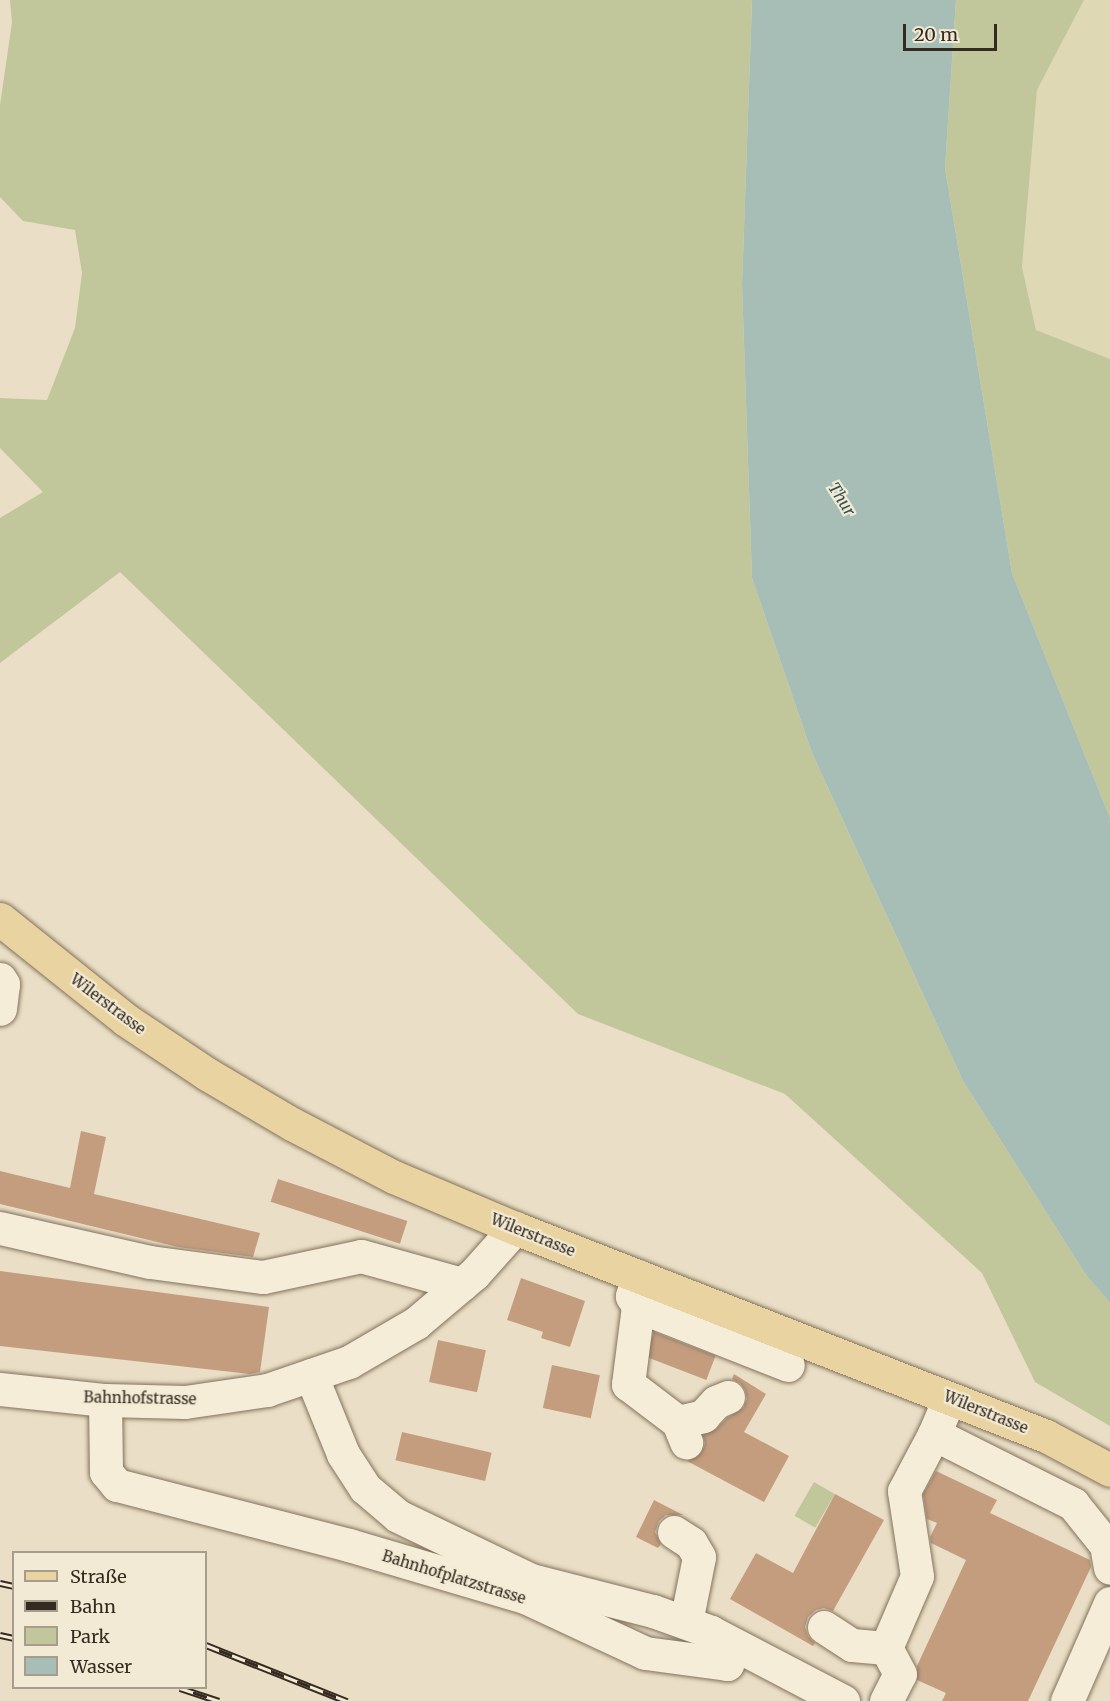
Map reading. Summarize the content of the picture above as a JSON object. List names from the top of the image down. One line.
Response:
{"streets":{"main road":["Wilerstrasse"],"street":["Bahnhofstrasse","Bahnhofplatzstrasse"]},"crossings":[["Wilerstrasse","Bahnhofstrasse"],["Bahnhofstrasse","Bahnhofplatzstrasse"]],"water":["Thur"],"legend":["Straße","Bahn","Park","Wasser"],"scale_bar":"20 m"}
